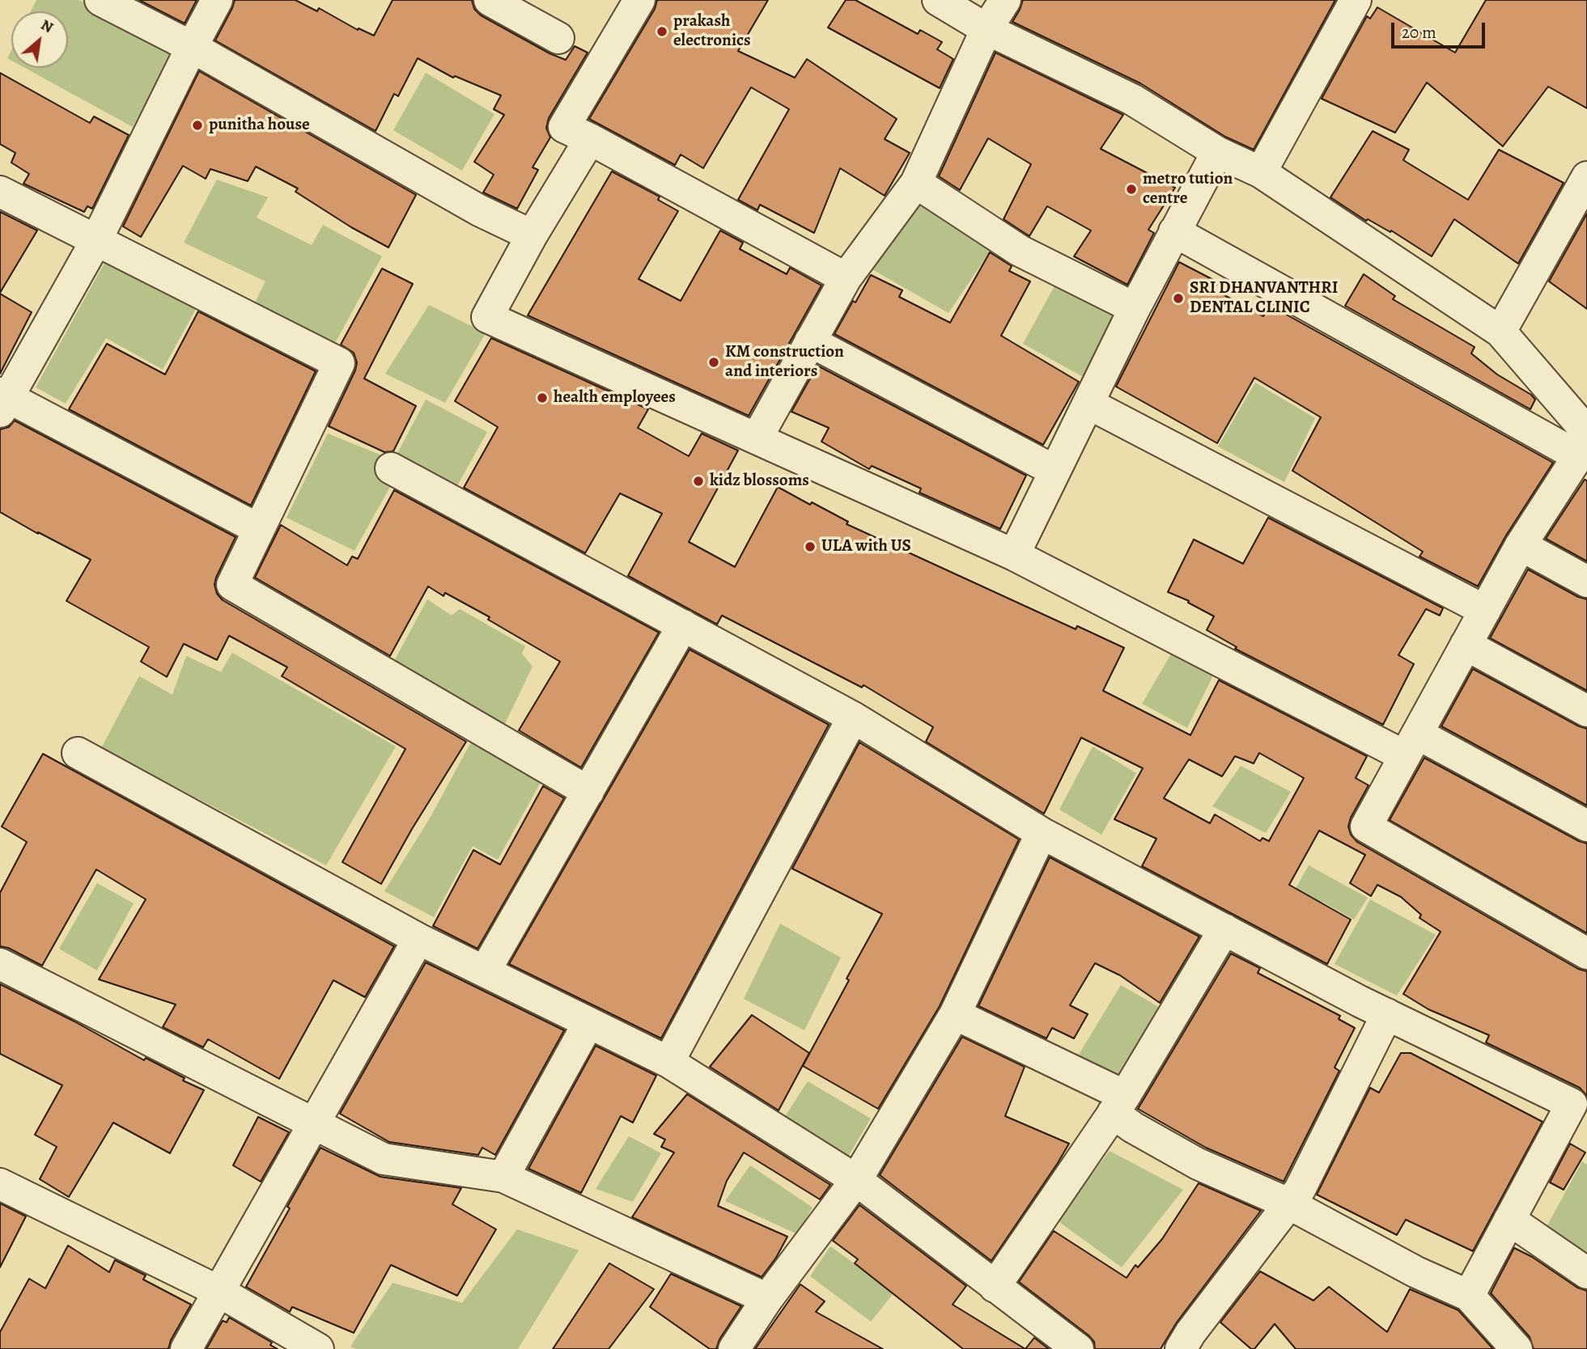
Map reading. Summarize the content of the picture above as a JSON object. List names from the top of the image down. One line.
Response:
{"places":["prakash electronics","punitha house","metro tution centre","SRI DHANVANTHRI DENTAL CLINIC","KM construction and interiors","health employees","kidz blossoms","ULA with US"],"scale_bar":"20 m","north":"top right"}
